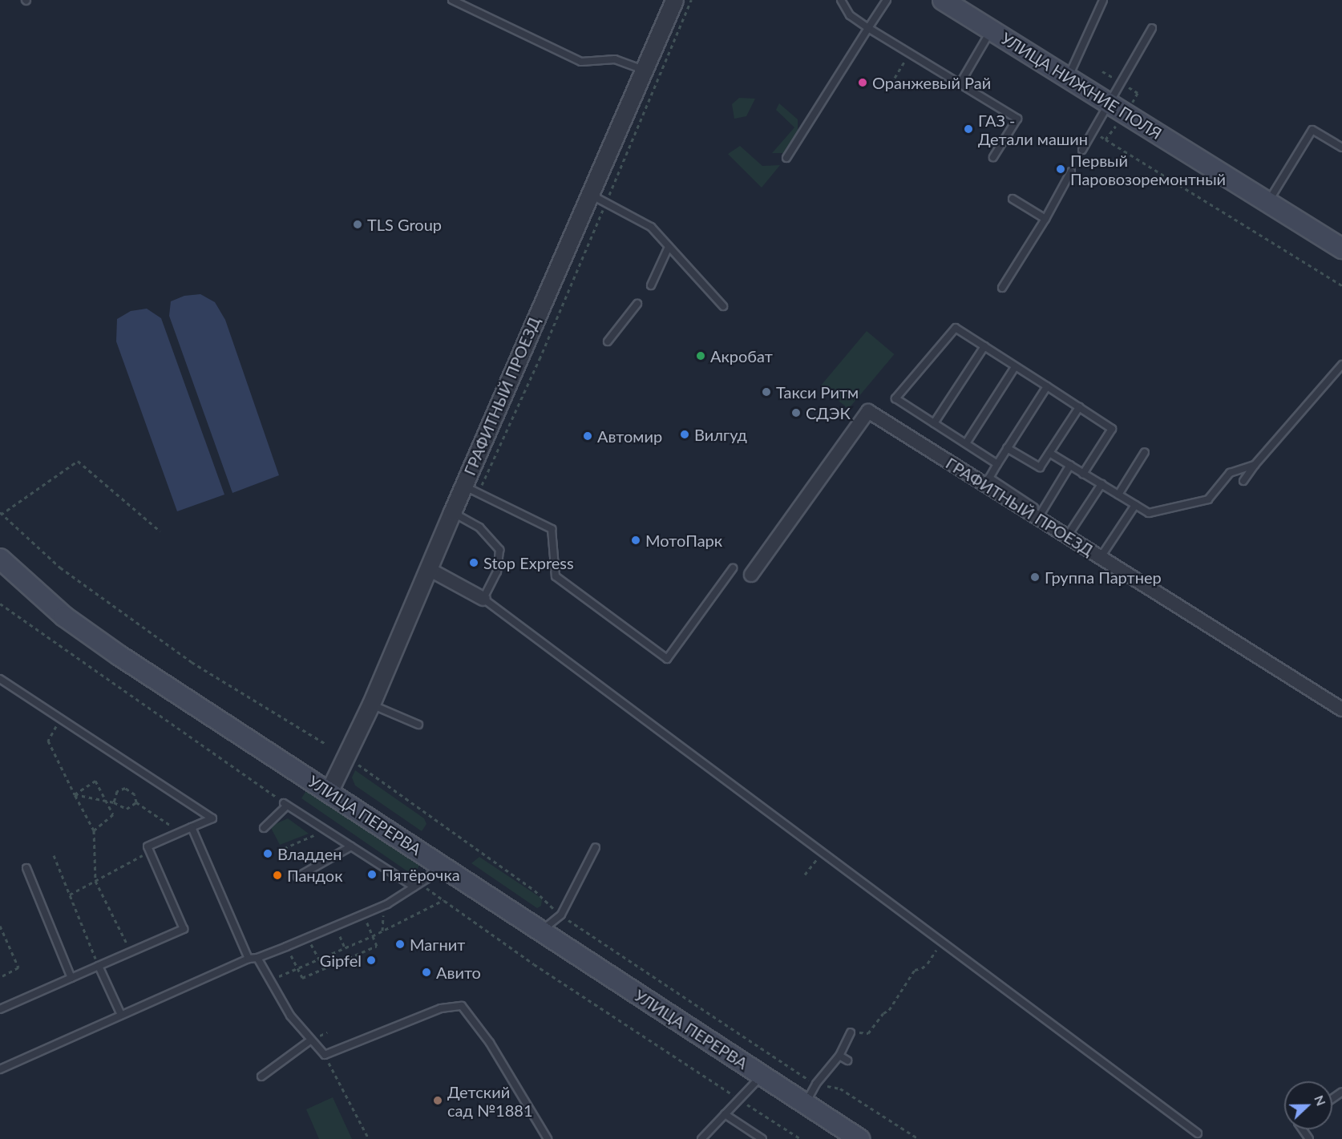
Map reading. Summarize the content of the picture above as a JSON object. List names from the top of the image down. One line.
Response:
{"streets":{"main road":["УЛИЦА НИЖНИЕ ПОЛЯ","УЛИЦА ПЕРЕРВА"],"street":["ГРАФИТНЫЙ ПРОЕЗД"]},"crossings":[["ГРАФИТНЫЙ ПРОЕЗД","УЛИЦА ПЕРЕРВА"]],"places":["Оранжевый Рай","ГАЗ - Детали машин","Первый Паровозоремонтный","TLS Group","Акробат","Такси Ритм","СДЭК","Вилгуд","Автомир","МотоПарк","Stop Express","Группа Партнер","Владден","Пятёрочка","Пандок","Магнит","Gipfel","Авито","Детский сад №1881"],"north":"right"}
